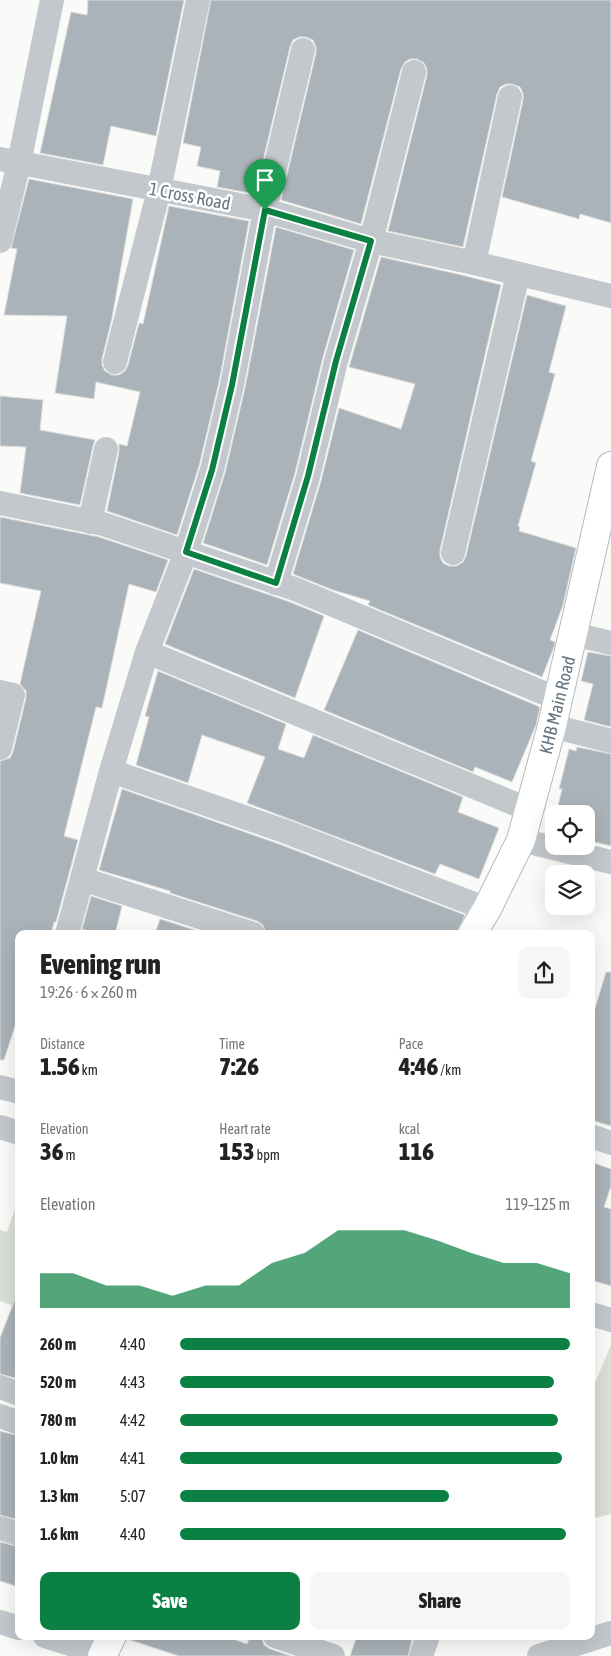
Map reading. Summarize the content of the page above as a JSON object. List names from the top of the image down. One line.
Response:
{"streets":{"main road":["KHB Main Road"],"street":["1 Cross Road"]},"page":{"heading":["Evening run","19:26 · 6 × 260 m"],"stats":[["Distance","1.56 km"],["Time","7:26"],["Pace","4:46 /km"],["Elevation","36 m"],["Heart rate","153 bpm"],["kcal","116"]],"chart":["Elevation","119–125 m"],"list":[{"name":"260 m","note":"4:40"},{"name":"520 m","note":"4:43"},{"name":"780 m","note":"4:42"},{"name":"1.0 km","note":"4:41"},{"name":"1.3 km","note":"5:07"},{"name":"1.6 km","note":"4:40"}],"buttons":["Save","Share"]}}
